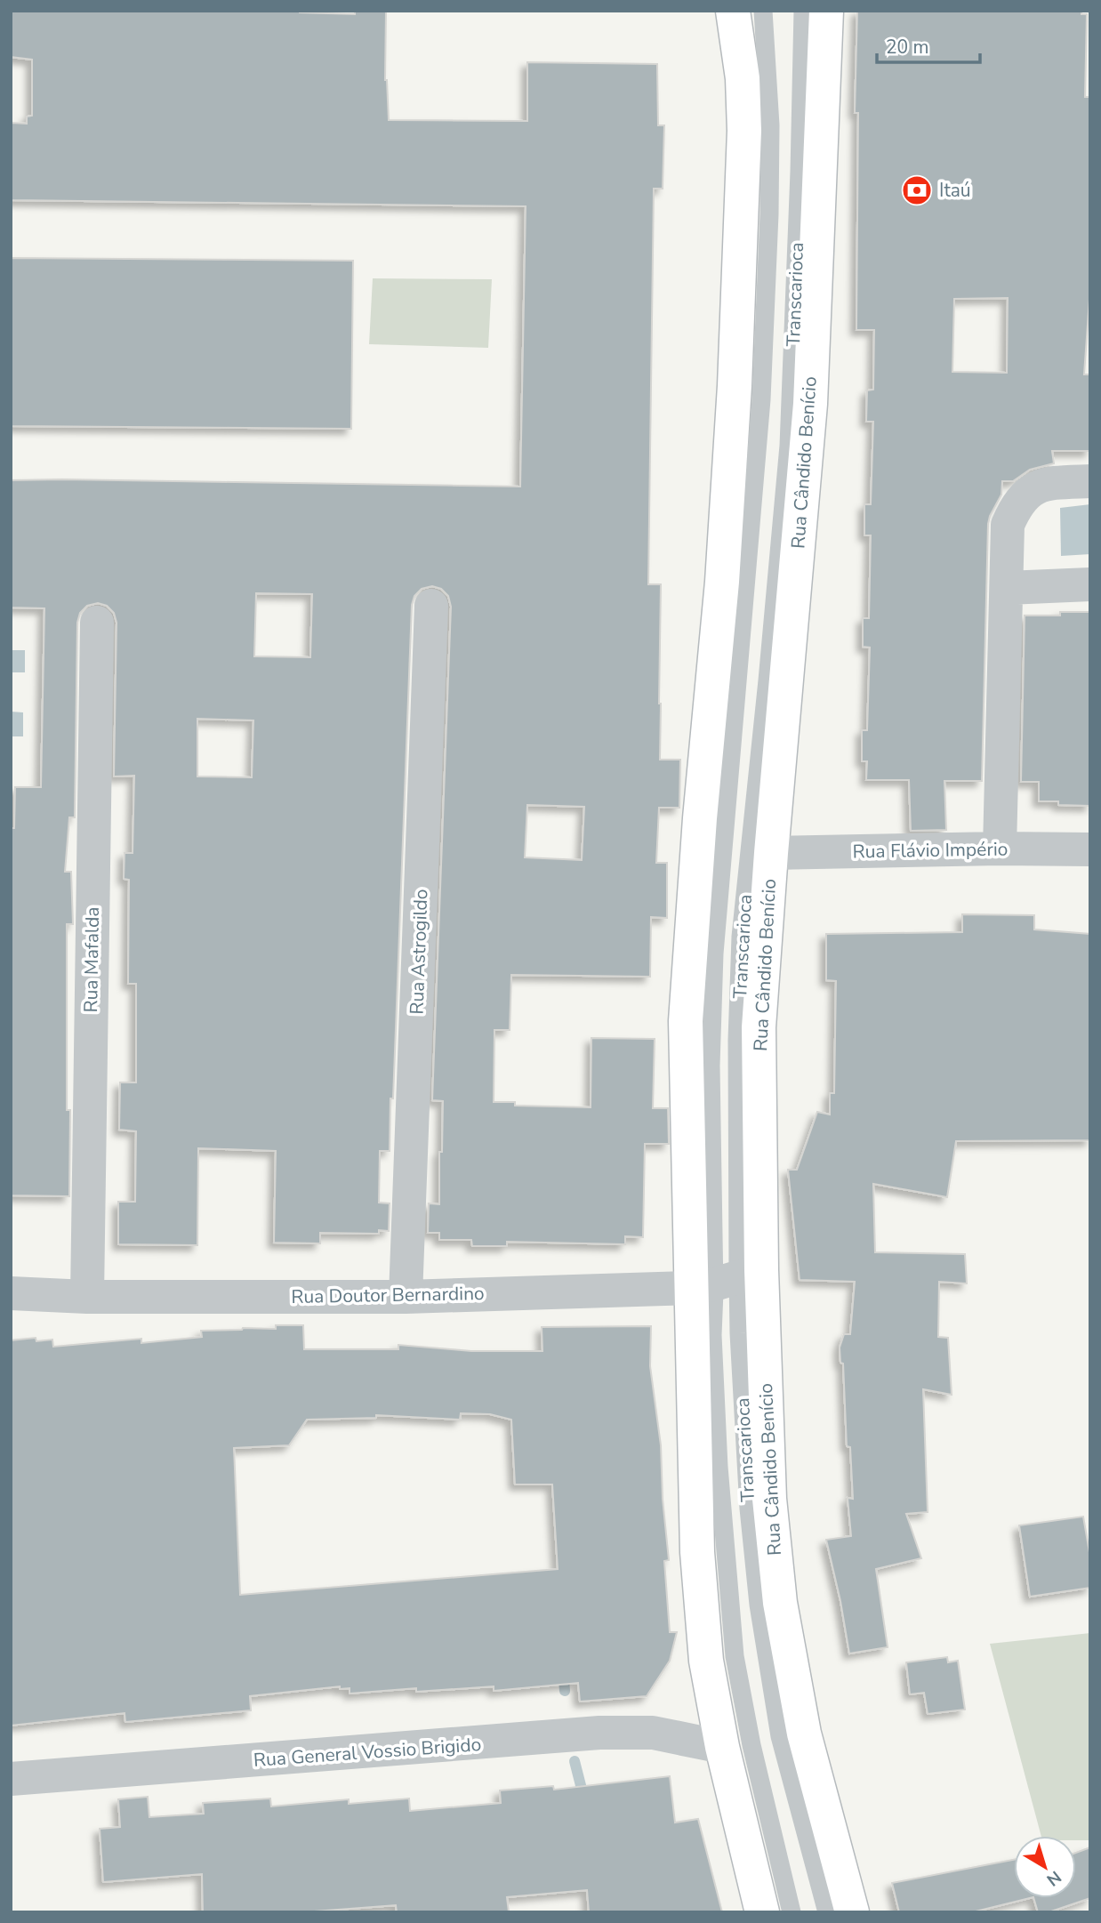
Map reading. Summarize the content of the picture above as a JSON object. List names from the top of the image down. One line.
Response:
{"streets":{"main road":["Rua Cândido Benício"],"street":["Rua Flávio Império","Rua Astrogildo","Rua Mafalda","Rua Doutor Bernardino","Rua General Vossio Brigido"],"lane":["Transcarioca"]},"crossings":[["Transcarioca","Rua Cândido Benício"],["Transcarioca","Rua Doutor Bernardino"],["Rua Cândido Benício","Rua Flávio Império"],["Rua Cândido Benício","Rua Doutor Bernardino"],["Rua Cândido Benício","Rua General Vossio Brigido"],["Rua Astrogildo","Rua Doutor Bernardino"],["Rua Mafalda","Rua Doutor Bernardino"]],"places":{"bank":["Itaú"]},"scale_bar":"20 m","north":"bottom right"}
